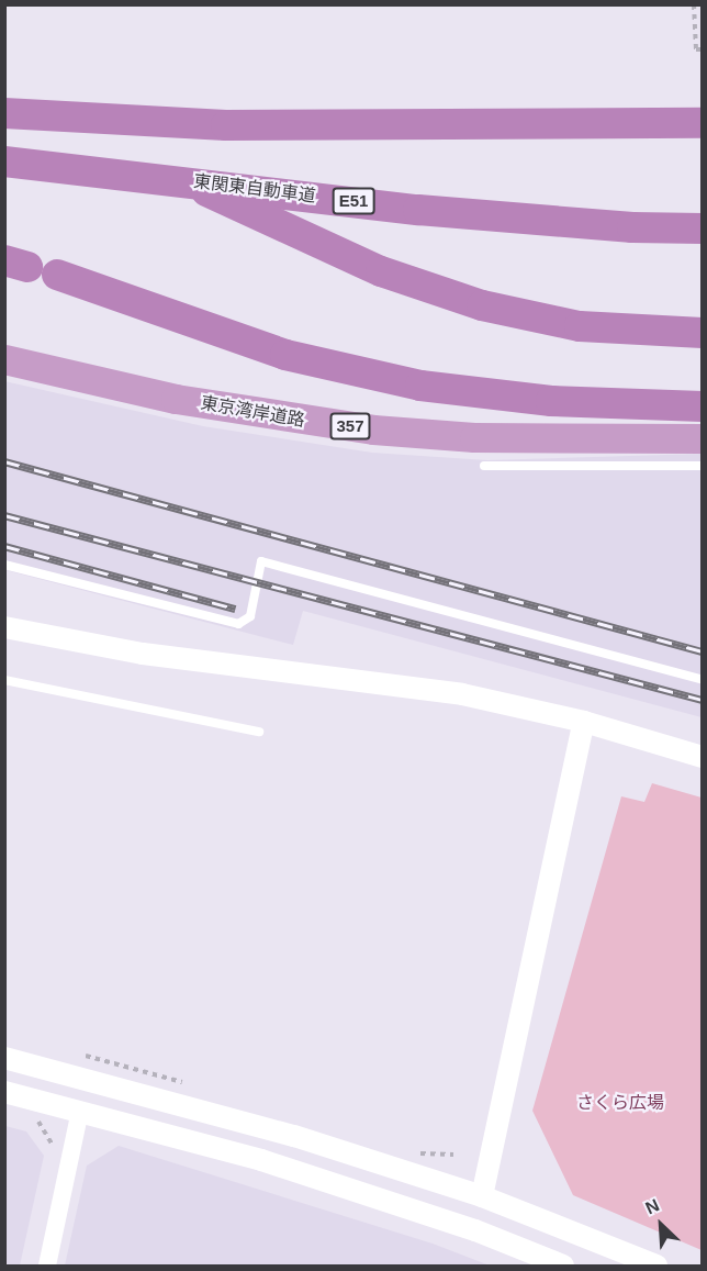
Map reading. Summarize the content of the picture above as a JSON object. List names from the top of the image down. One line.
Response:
{"streets":{"highway":["東関東自動車道","E51","東京湾岸道路","357"]},"parks":["さくら広場"],"north":"top left"}
